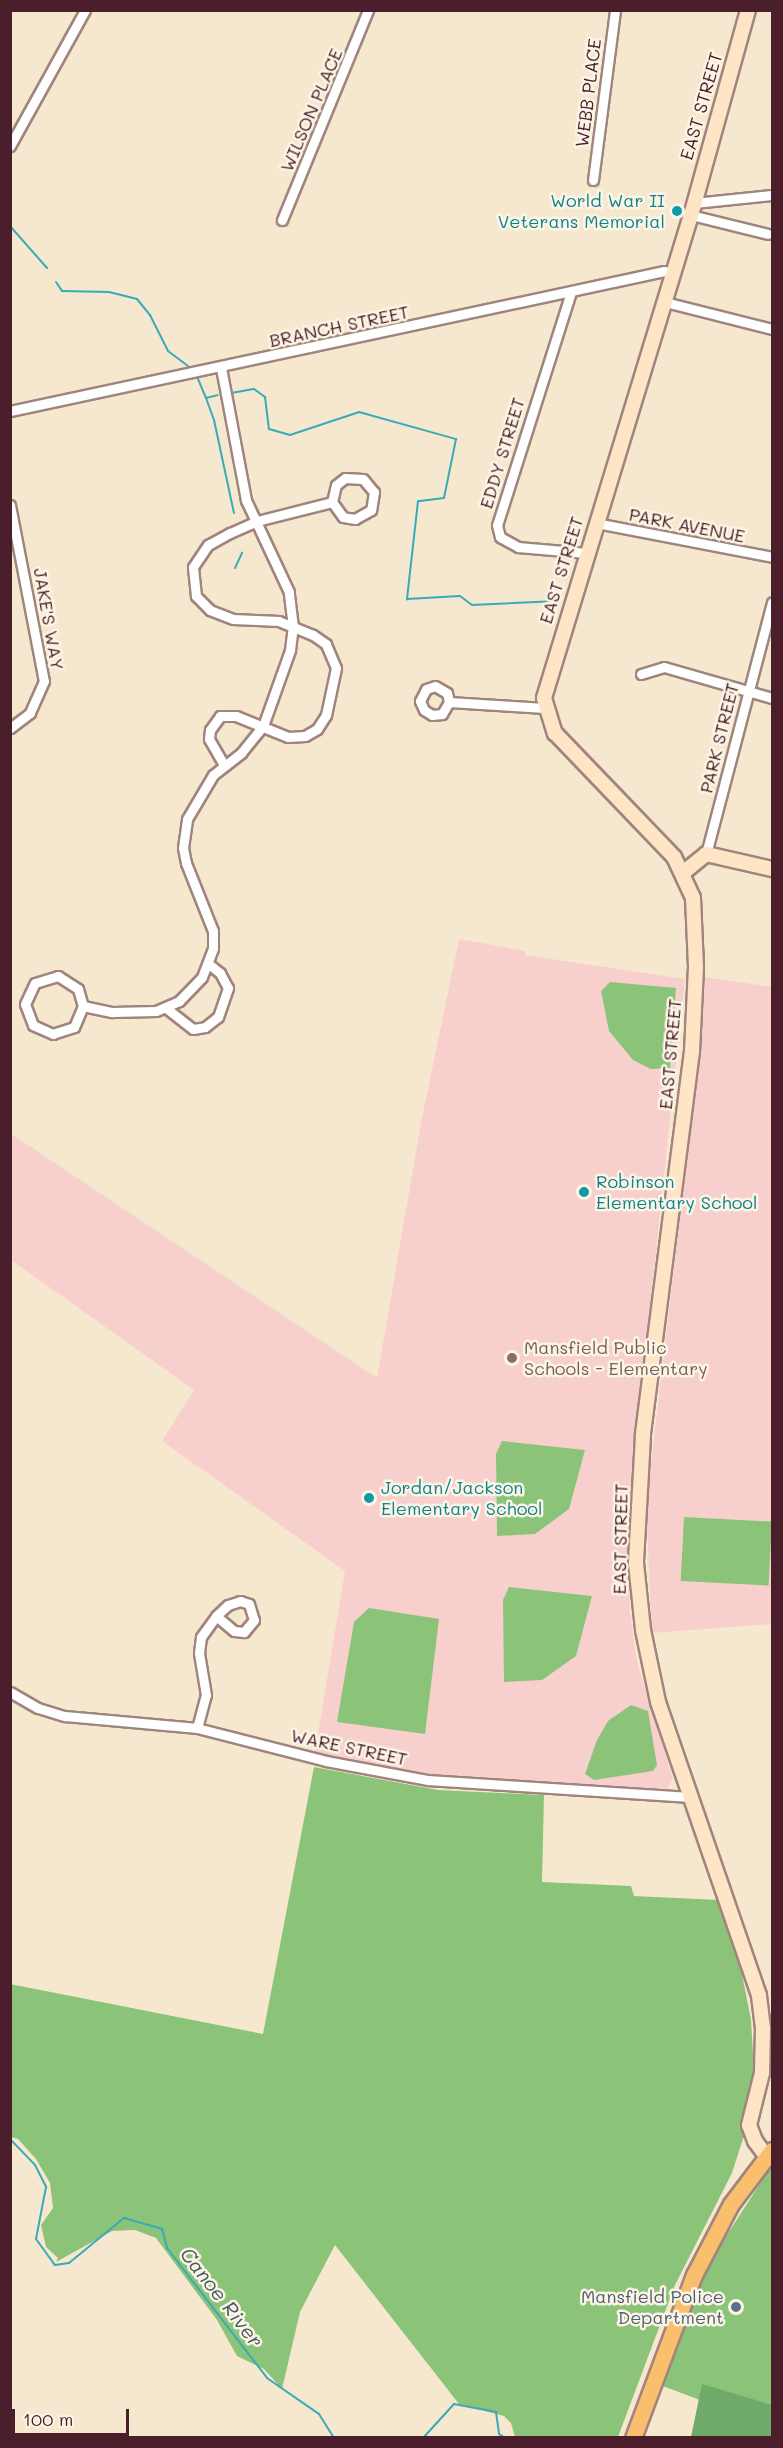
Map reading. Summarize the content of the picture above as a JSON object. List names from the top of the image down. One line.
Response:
{"streets":{"main road":["EAST STREET"],"street":["WEBB PLACE","WILSON PLACE","BRANCH STREET","EDDY STREET","PARK AVENUE","JAKE'S WAY","PARK STREET","WARE STREET"]},"crossings":[["EAST STREET","BRANCH STREET"],["EAST STREET","EDDY STREET"],["EAST STREET","PARK AVENUE"],["EAST STREET","WARE STREET"],["BRANCH STREET","EDDY STREET"]],"water":["Canoe River"],"places":["World War II Veterans Memorial","Robinson Elementary School","Mansfield Public Schools - Elementary","Jordan/Jackson Elementary School","Mansfield Police Department"],"scale_bar":"100 m"}
